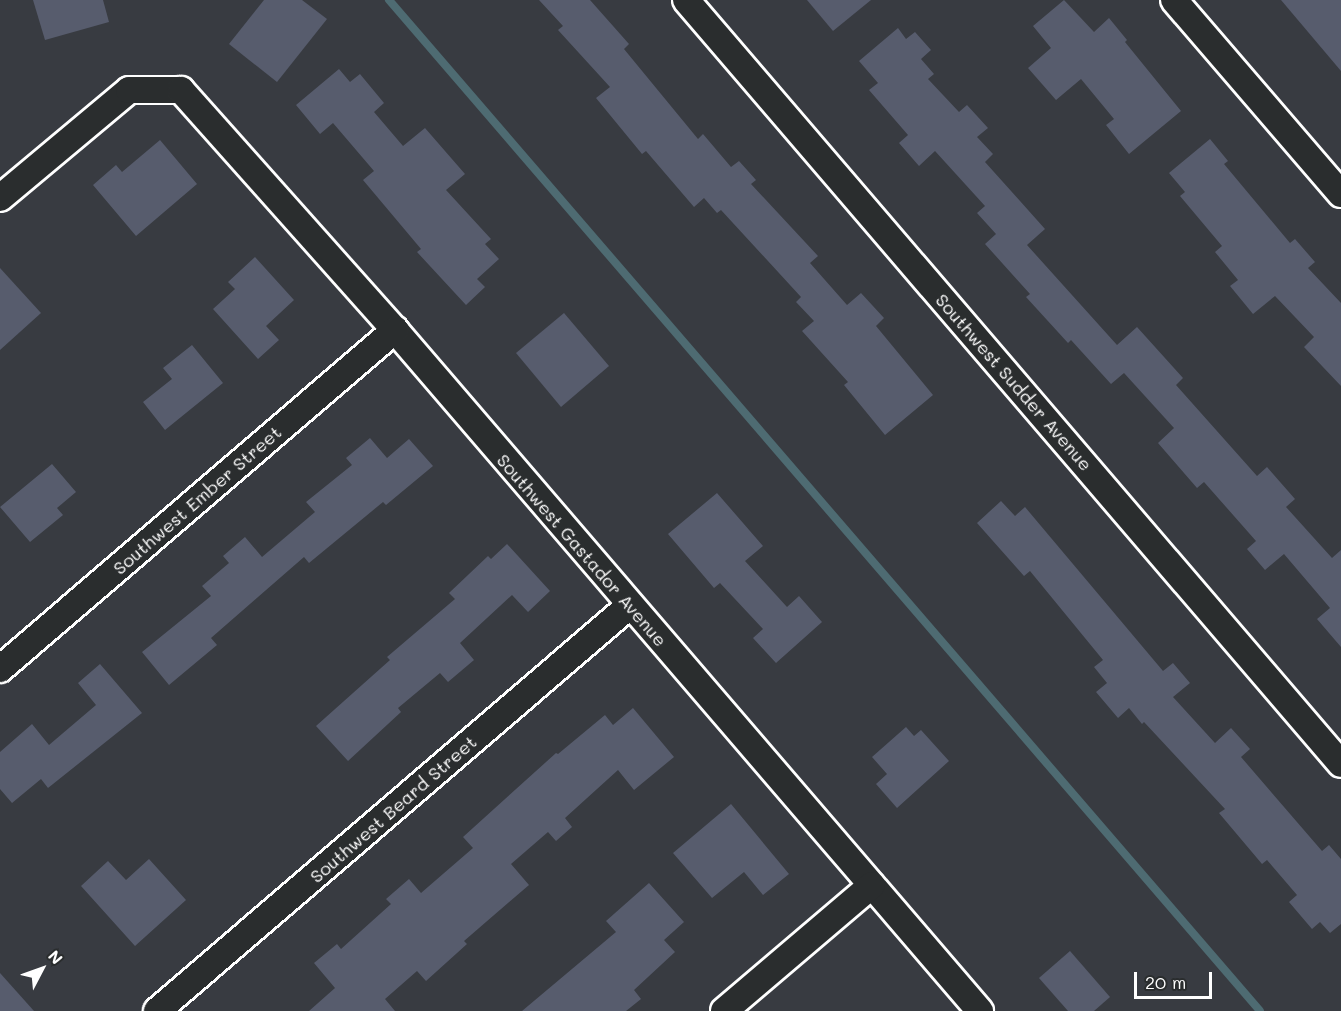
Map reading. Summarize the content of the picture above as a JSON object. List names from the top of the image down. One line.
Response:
{"streets":{"street":["Southwest Sudder Avenue","Southwest Ember Street","Southwest Gastador Avenue","Southwest Beard Street"]},"crossings":[["Southwest Ember Street","Southwest Gastador Avenue"],["Southwest Gastador Avenue","Southwest Beard Street"]],"scale_bar":"20 m","north":"top right"}
